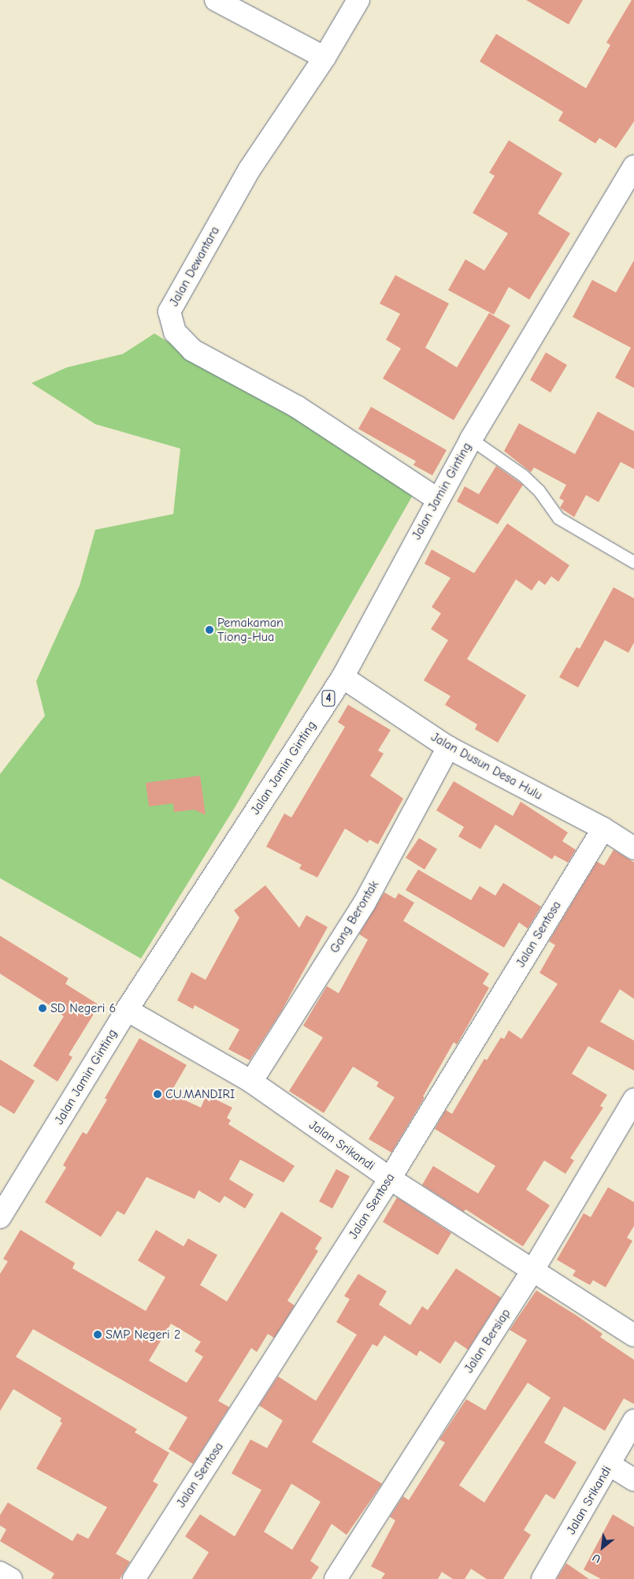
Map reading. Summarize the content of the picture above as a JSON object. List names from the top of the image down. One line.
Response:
{"streets":{"main road":["Jalan Dewantara","Jalan Jamin Ginting","4","Jalan Dusun Desa Hulu","Gang Berontak","Jalan Sentosa","Jalan Srikandi","Jalan Bersiap"]},"crossings":[["Jalan Dewantara","Jalan Jamin Ginting"],["Jalan Jamin Ginting","Jalan Dusun Desa Hulu"],["Jalan Jamin Ginting","Jalan Srikandi"],["Jalan Dusun Desa Hulu","Gang Berontak"],["Jalan Dusun Desa Hulu","Jalan Sentosa"],["Gang Berontak","Jalan Srikandi"],["Jalan Sentosa","Jalan Srikandi"],["Jalan Srikandi","Jalan Bersiap"]],"places":["Pemakaman Tiong-Hua","SD Negeri 6","CU.MANDIRI","SMP Negeri 2"],"north":"bottom left"}
